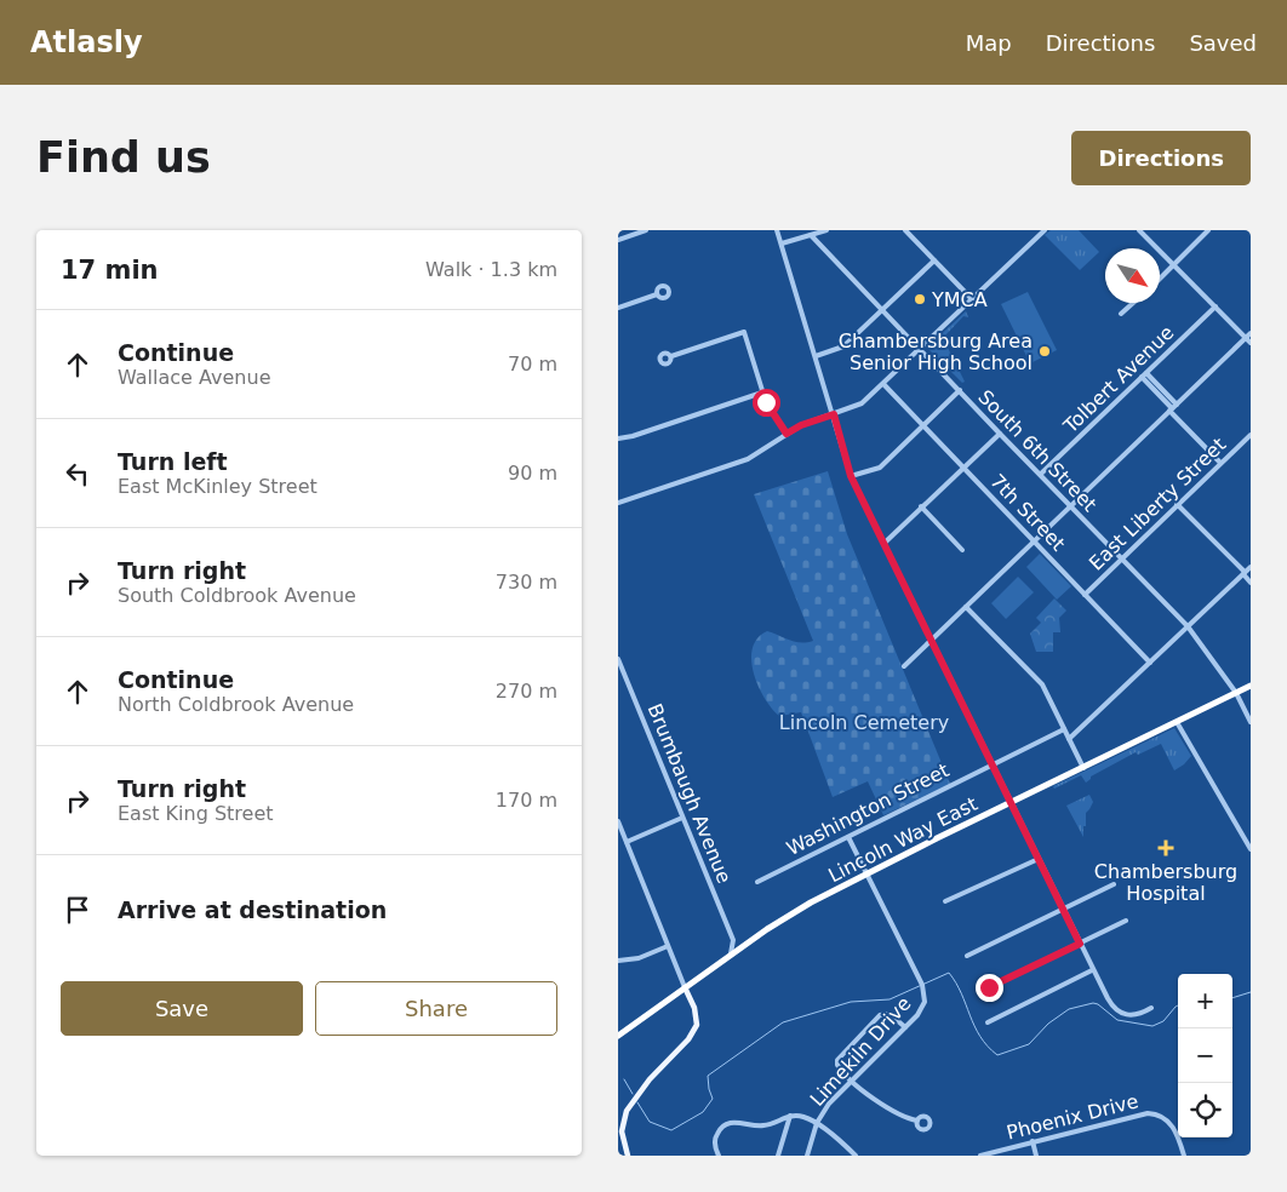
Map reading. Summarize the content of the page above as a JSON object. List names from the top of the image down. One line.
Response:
{"streets":{"highway":["Lincoln Way East"],"street":["Tolbert Avenue","South 6th Street","East Liberty Street","7th Street","Brumbaugh Avenue","Washington Street","Limekiln Drive","Phoenix Drive"]},"crossings":[["Tolbert Avenue","South 6th Street"],["South 6th Street","East Liberty Street"],["South 6th Street","Lincoln Way East"],["East Liberty Street","7th Street"],["Brumbaugh Avenue","Lincoln Way East"],["Lincoln Way East","Limekiln Drive"]],"parks":["Lincoln Cemetery"],"places":{"other":["YMCA","Chambersburg Area Senior High School"],"health":["Chambersburg Hospital"]},"north":"bottom right","page":{"header":"Atlasly","nav":["Map","Directions","Saved"],"buttons":["Directions",["Save","Share"]],"title":"Find us","heading":["17 min","Walk · 1.3 km"],"list":[["Continue","Wallace Avenue","70 m"],["Turn left","East McKinley Street","90 m"],["Turn right","South Coldbrook Avenue","730 m"],["Continue","North Coldbrook Avenue","270 m"],["Turn right","East King Street","170 m"],"Arrive at destination"],"map_buttons":["+","−"]}}
